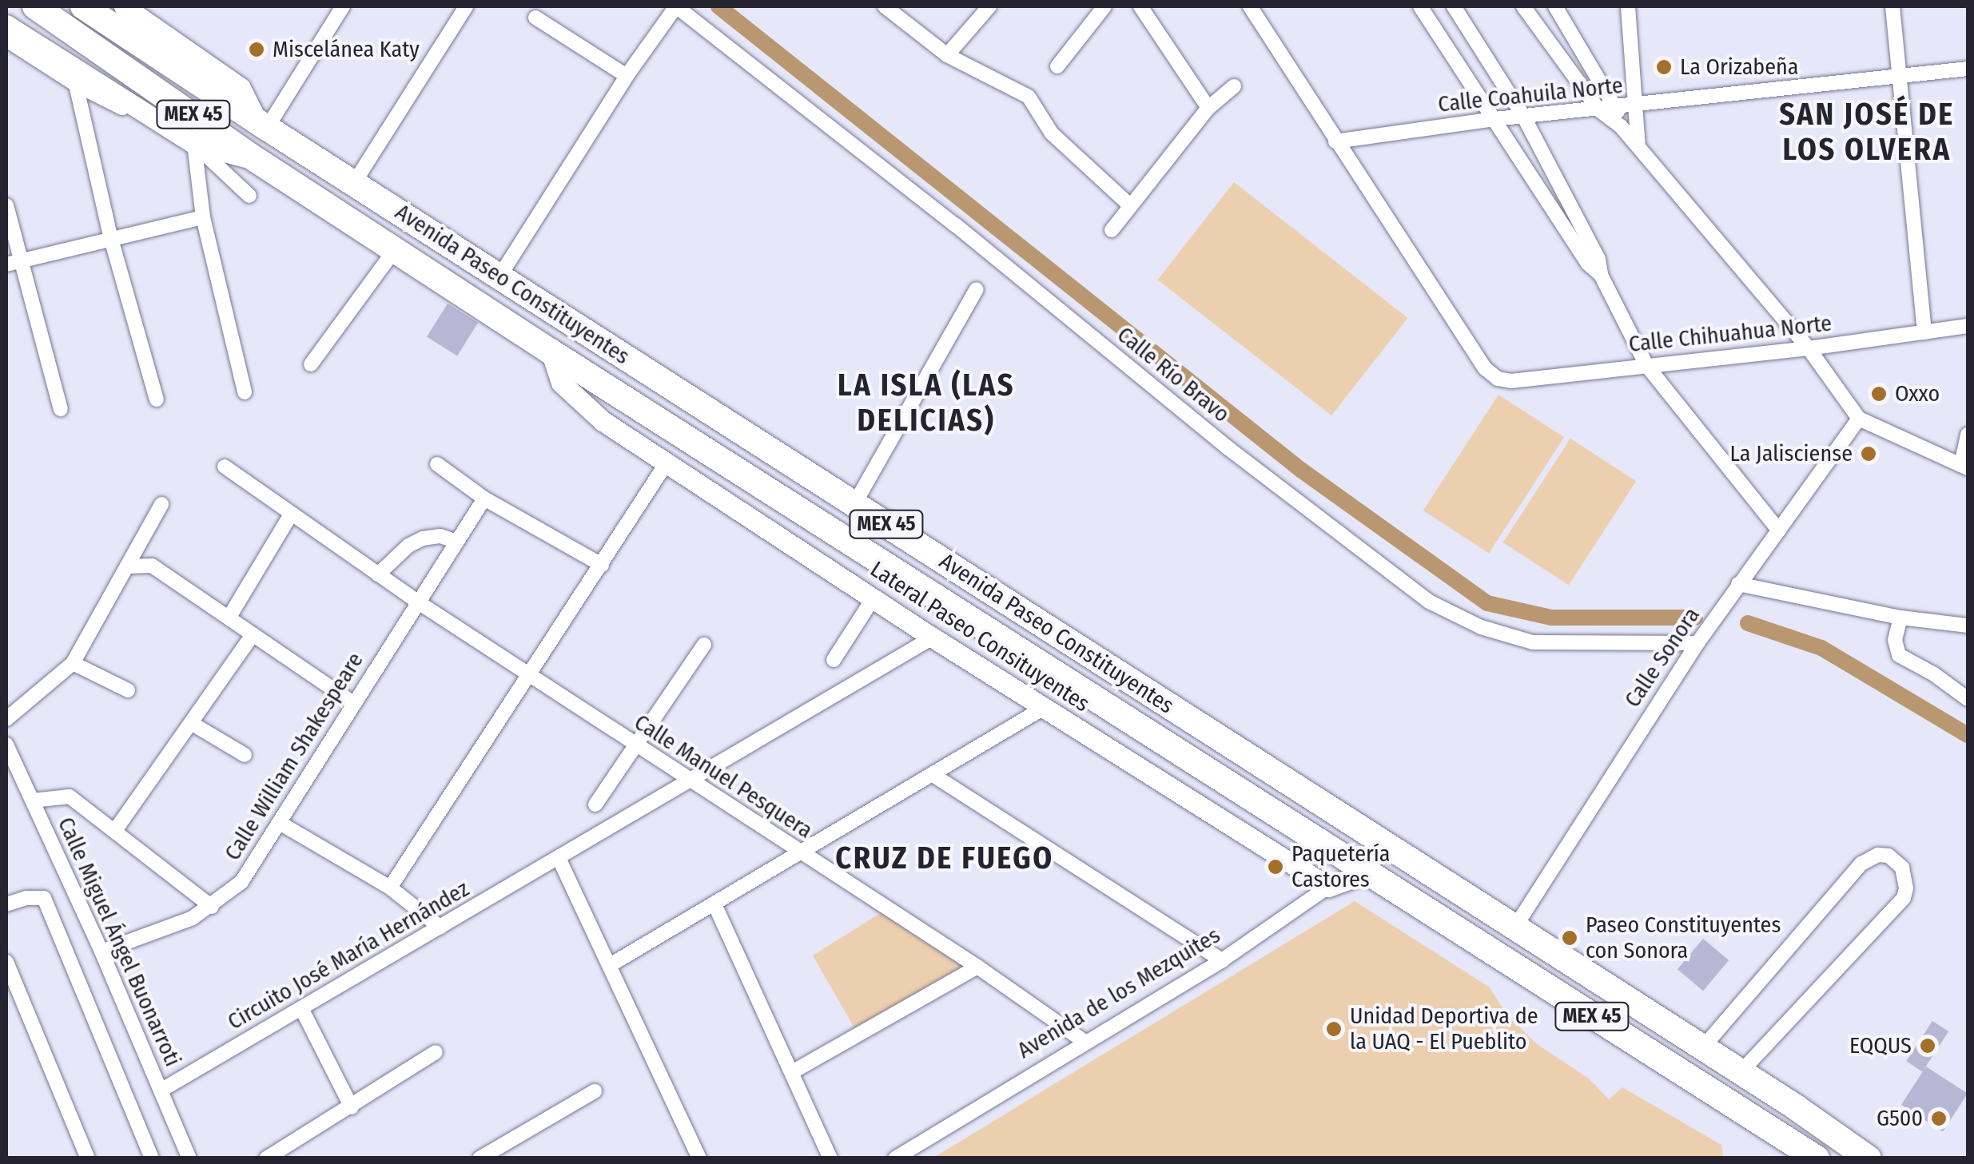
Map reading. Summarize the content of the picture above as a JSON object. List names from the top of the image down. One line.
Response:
{"streets":{"highway":["MEX 45","Avenida Paseo Constituyentes"],"street":["Calle Coahuila Norte","Calle Chihuahua Norte","Calle Río Bravo","Lateral Paseo Consituyentes","Calle Sonora","Calle William Shakespeare","Calle Manuel Pesquera","Calle Miguel Ángel Buonarroti","Circuito José María Hernández","Avenida de los Mezquites"]},"crossings":[["Calle Coahuila Norte","Calle Chihuahua Norte"],["Avenida Paseo Constituyentes","Lateral Paseo Consituyentes"],["Avenida Paseo Constituyentes","Calle Sonora"],["Avenida Paseo Constituyentes","Avenida de los Mezquites"],["Calle Río Bravo","Calle Sonora"],["Lateral Paseo Consituyentes","Circuito José María Hernández"],["Lateral Paseo Consituyentes","Avenida de los Mezquites"],["Calle William Shakespeare","Calle Manuel Pesquera"],["Calle William Shakespeare","Calle Miguel Ángel Buonarroti"],["Calle Manuel Pesquera","Circuito José María Hernández"],["Calle Manuel Pesquera","Avenida de los Mezquites"],["Calle Miguel Ángel Buonarroti","Circuito José María Hernández"]],"districts":["SAN JOSÉ DE LOS OLVERA","LA ISLA (LAS DELICIAS)","CRUZ DE FUEGO"],"places":["Miscelánea Katy","La Orizabeña","Oxxo","La Jalisciense","Paquetería Castores","Paseo Constituyentes con Sonora","Unidad Deportiva de la UAQ - El Pueblito","EQQUS","G500"]}
